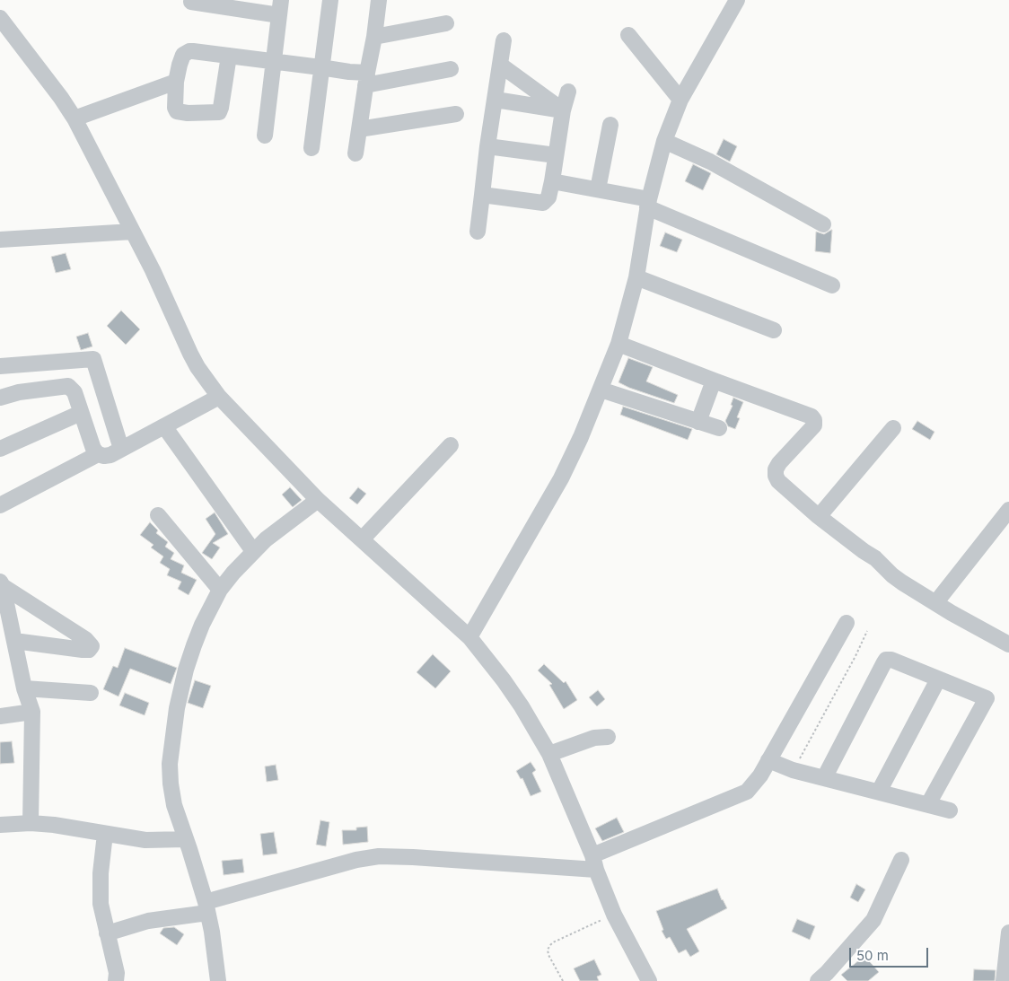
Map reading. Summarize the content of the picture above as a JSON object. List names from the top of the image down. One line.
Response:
{"scale_bar":"50 m"}
